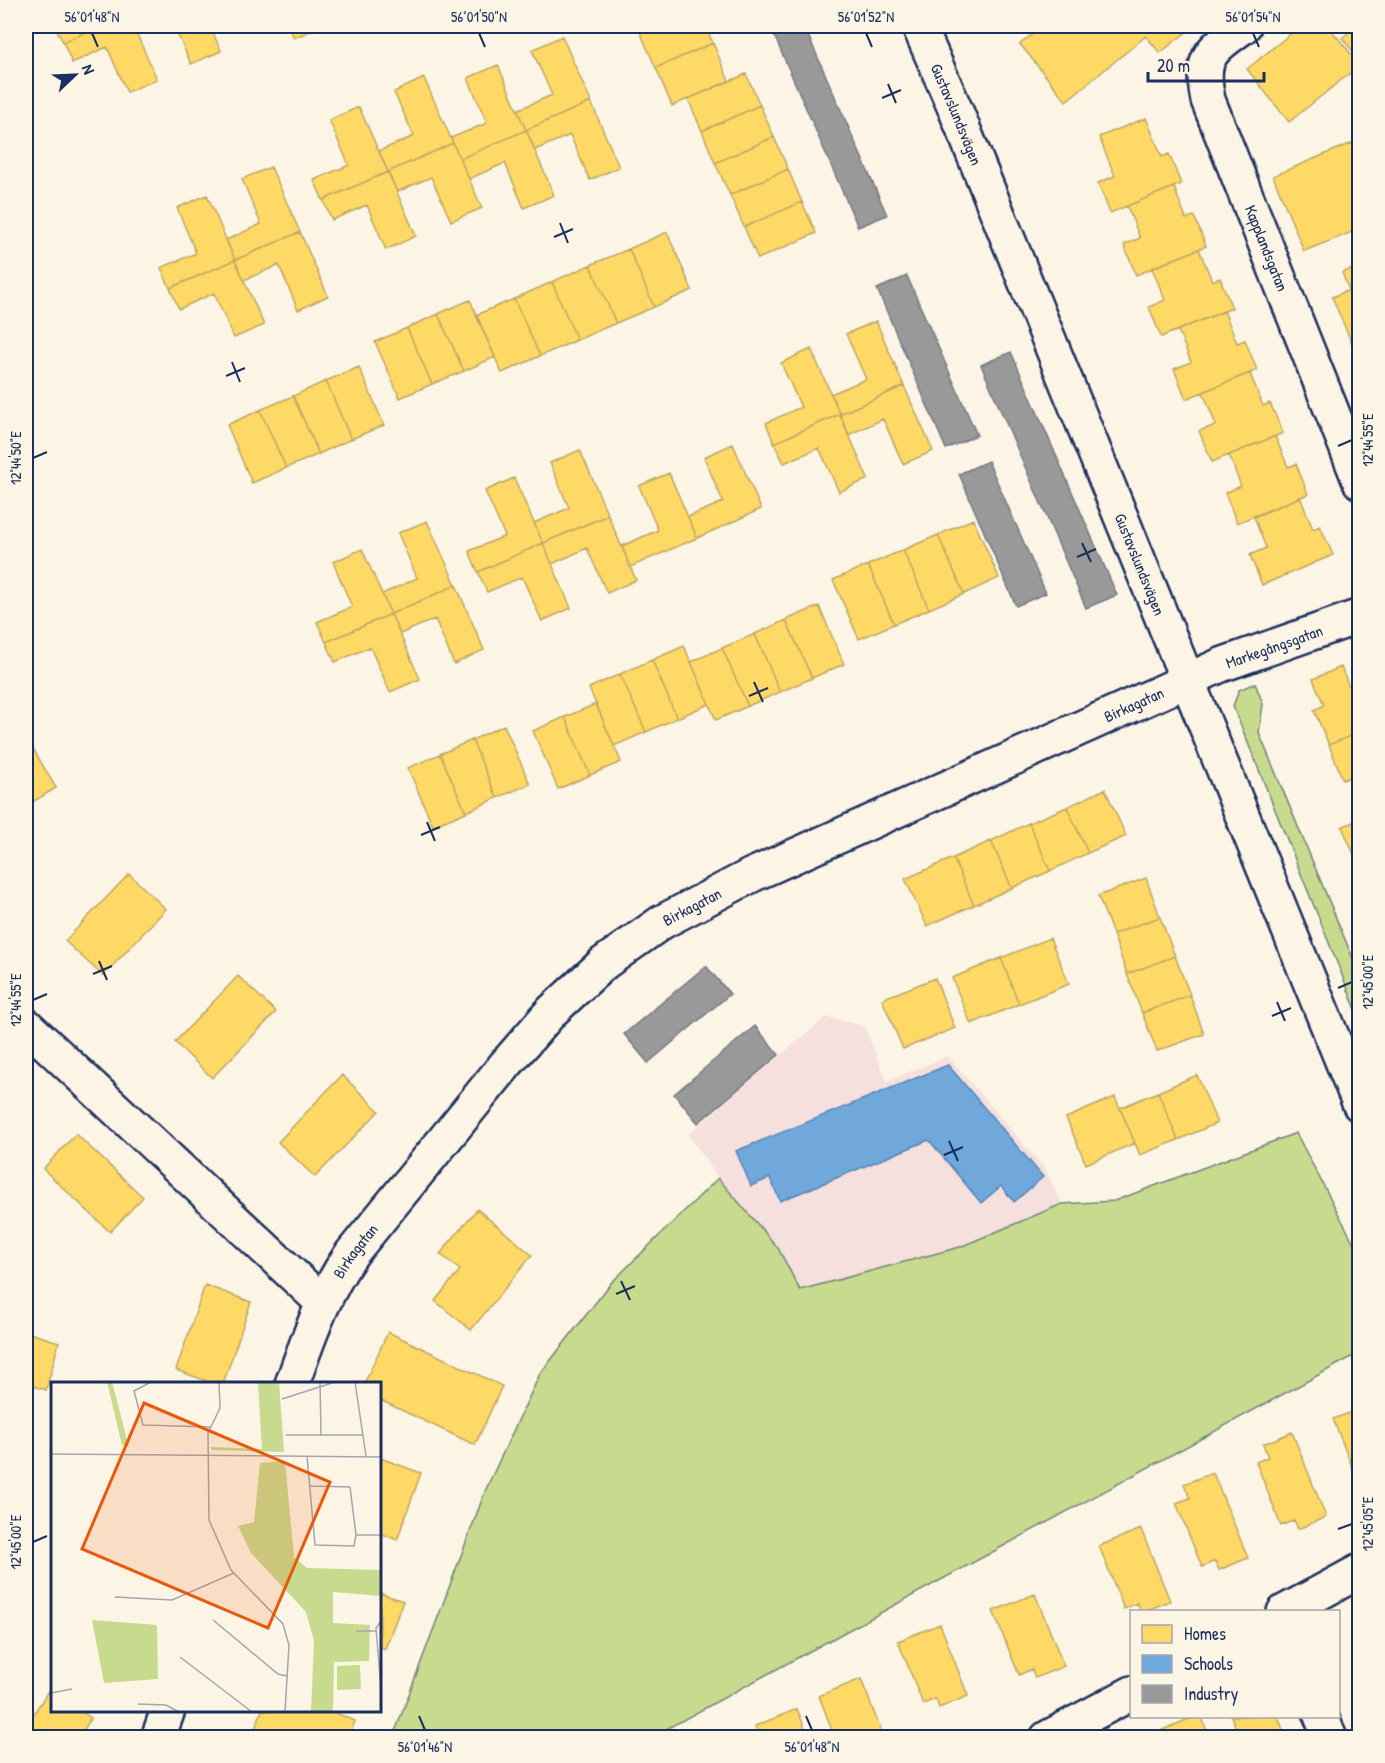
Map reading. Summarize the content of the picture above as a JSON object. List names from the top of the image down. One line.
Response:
{"streets":{"street":["Gustavslundsvägen","Kapplandsgatan","Markegångsgatan","Birkagatan"]},"crossings":[["Gustavslundsvägen","Markegångsgatan"],["Gustavslundsvägen","Birkagatan"],["Markegångsgatan","Birkagatan"]],"legend":["Homes","Schools","Industry"],"scale_bar":"20 m","north":"top right","coordinates":["56°01'48\"N","56°01'50\"N","56°01'52\"N","56°01'54\"N","12°44'55\"E","12°44'50\"E","12°45'00\"E","12°45'05\"E","56°01'46\"N"]}
